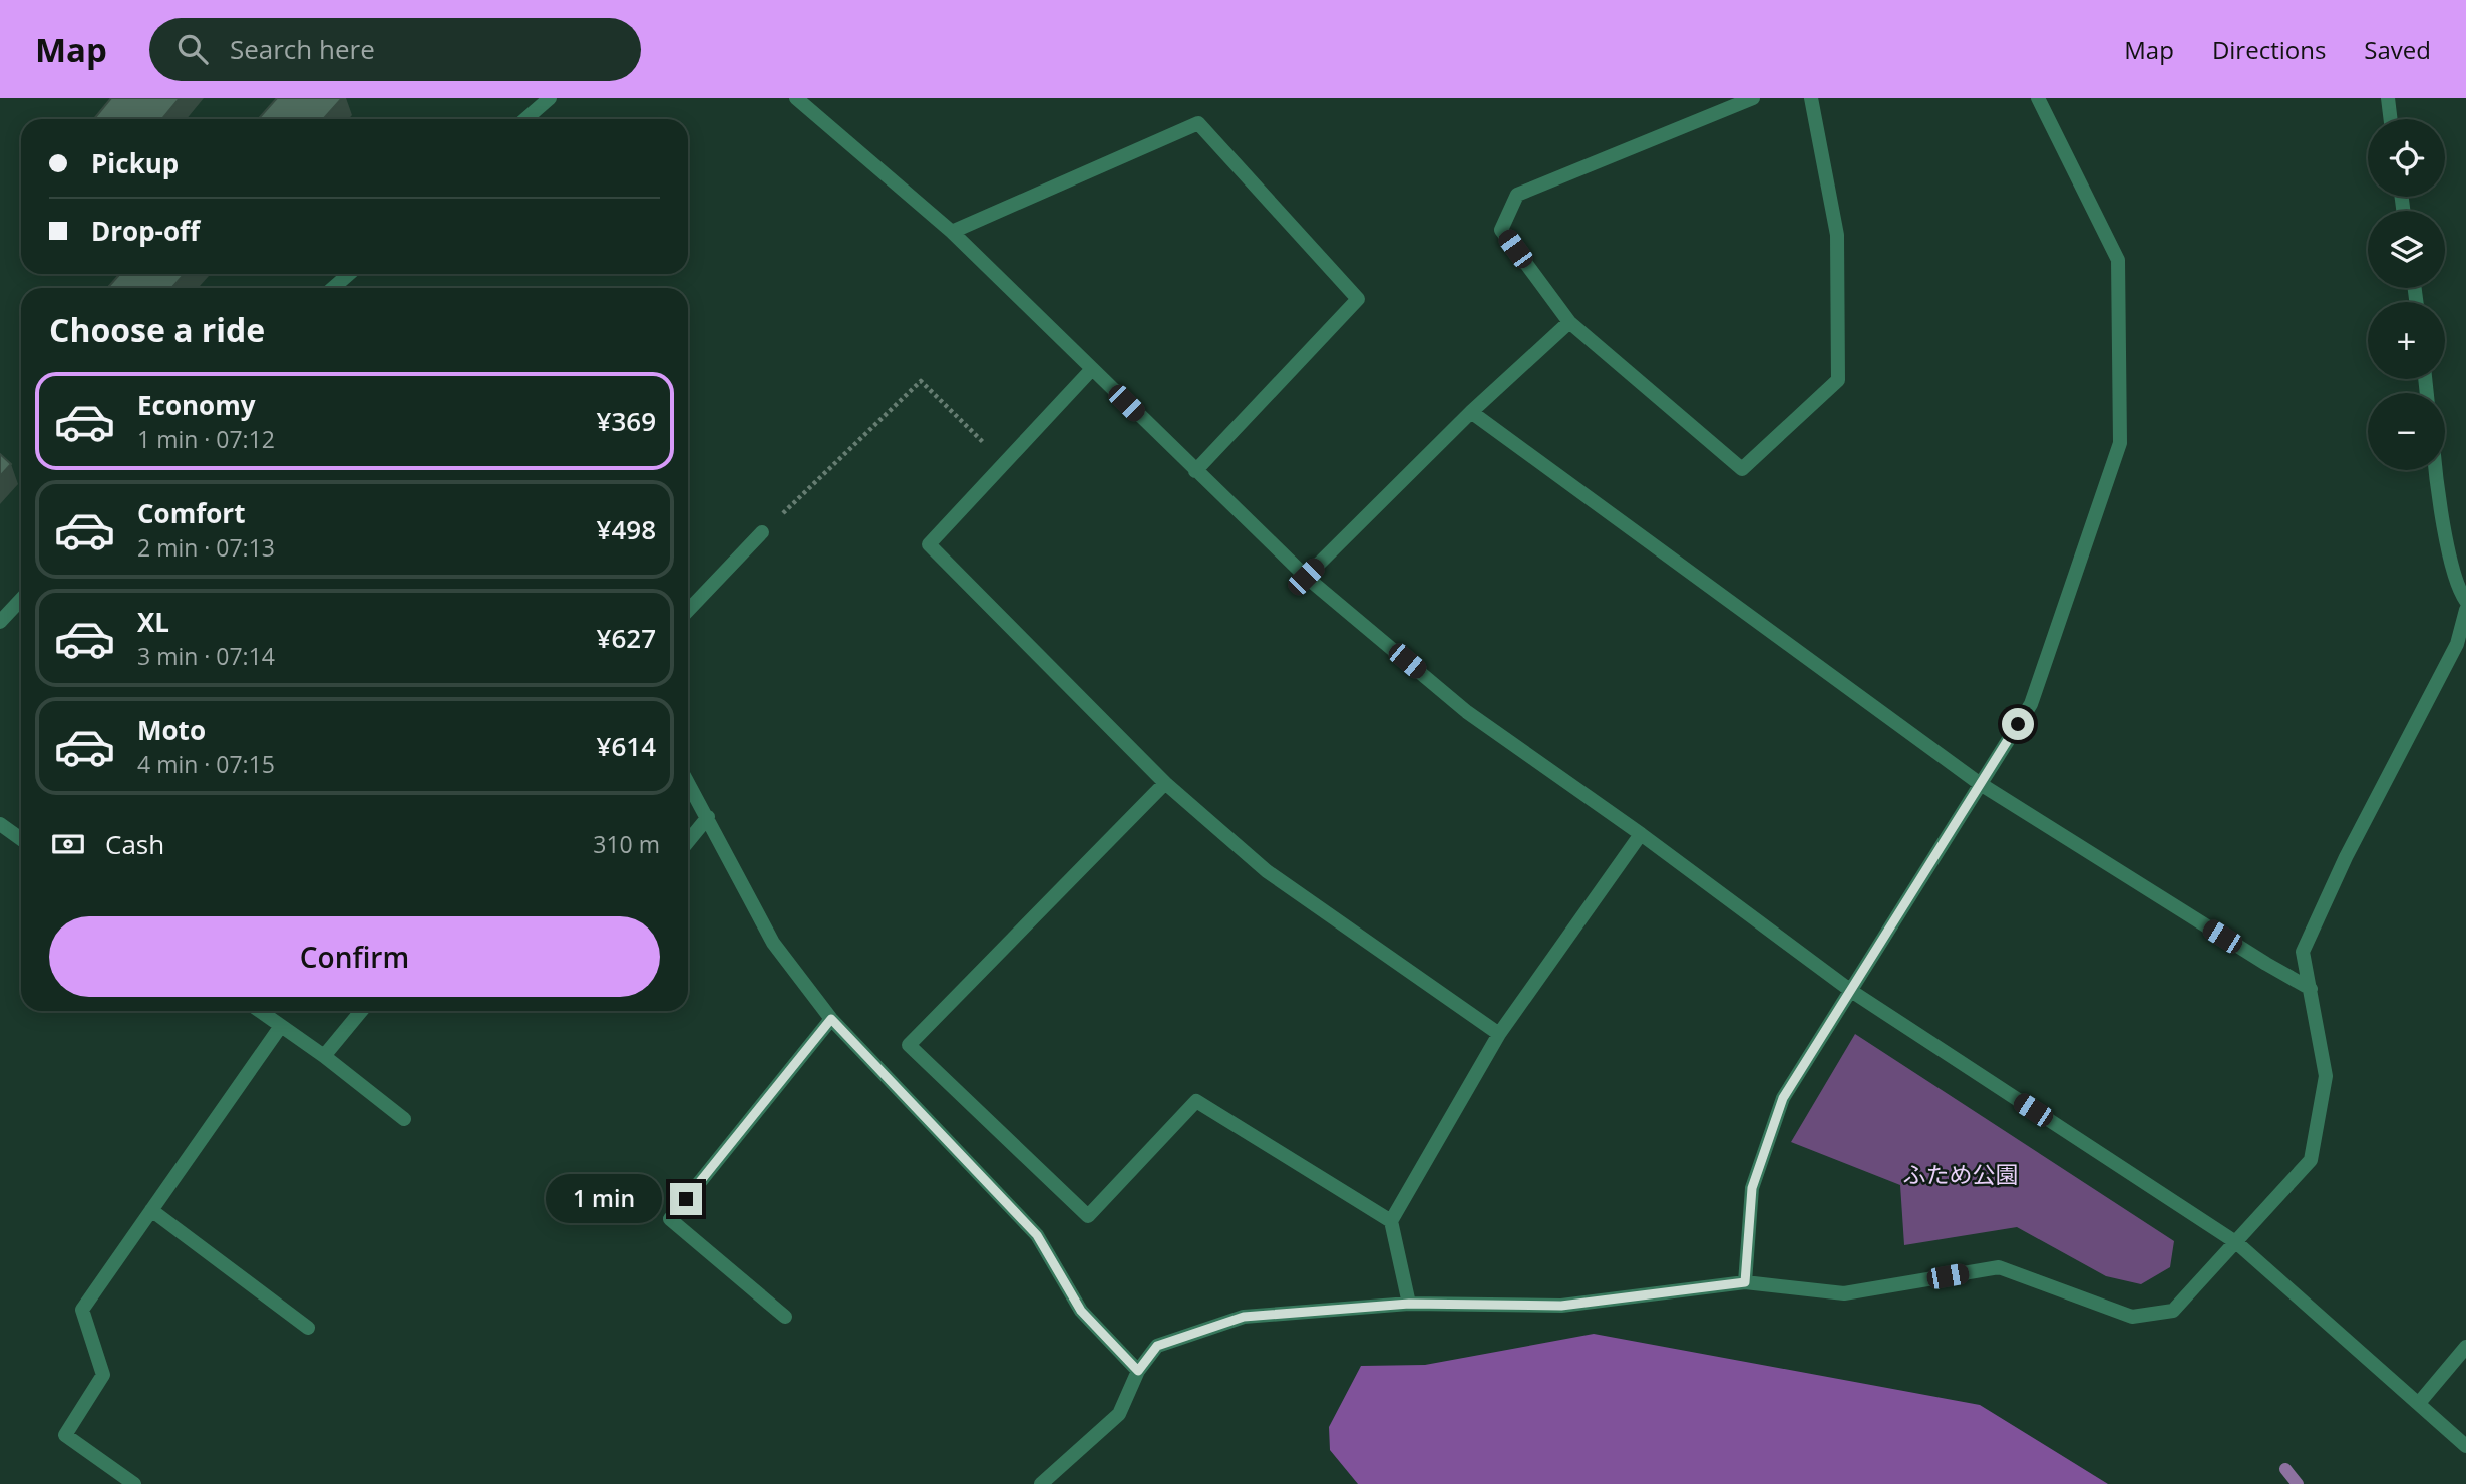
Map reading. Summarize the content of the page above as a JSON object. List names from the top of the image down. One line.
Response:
{"parks":["ふため公園"],"page":{"header":"Map","search":"Search here","nav":["Map","Directions","Saved"],"map_buttons":["+","−"],"banner":["Pickup","Drop-off"],"heading":"Choose a ride","list":[{"name":"Economy","note":"1 min · 07:12","value":"¥369"},{"name":"Comfort","note":"2 min · 07:13","value":"¥498"},{"name":"XL","note":"3 min · 07:14","value":"¥627"},{"name":"Moto","note":"4 min · 07:15","value":"¥614"}],"pay":["Cash","310 m"],"buttons":"Confirm","bubble":"1 min"}}
